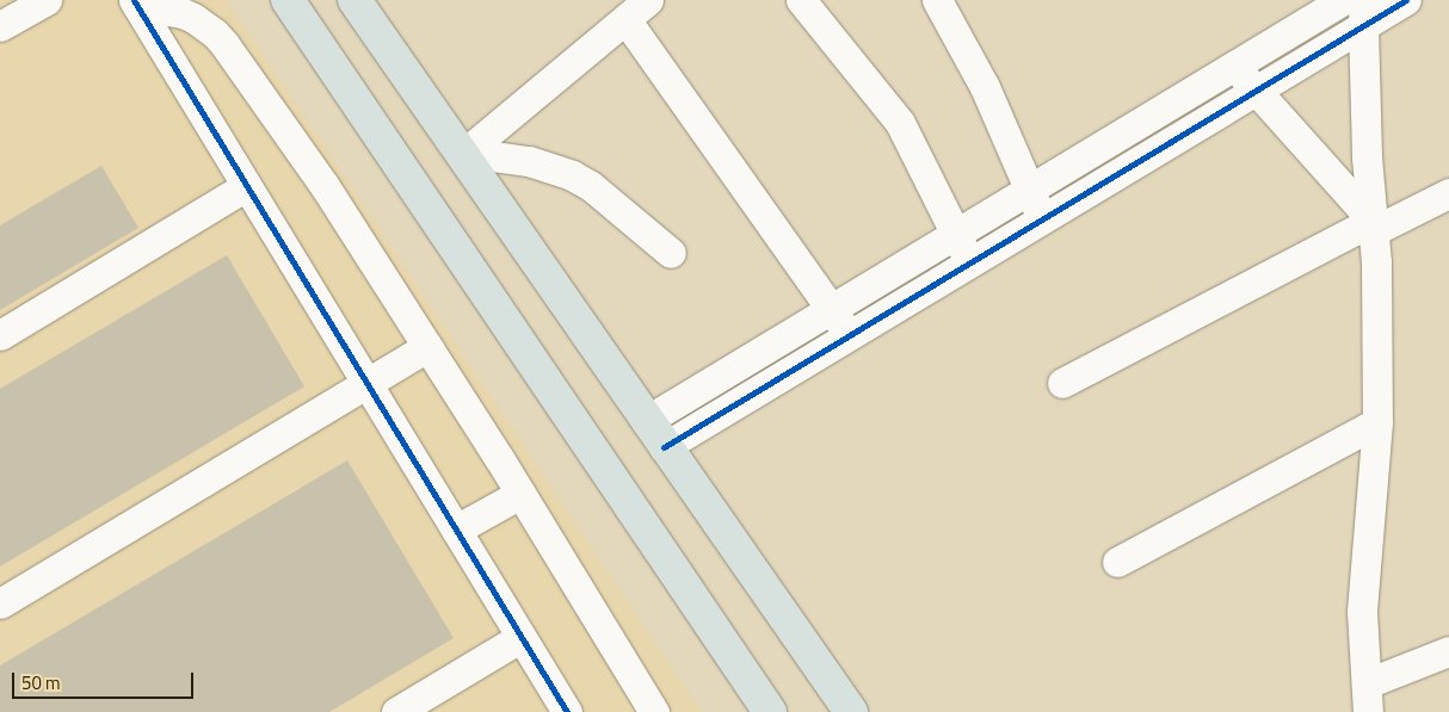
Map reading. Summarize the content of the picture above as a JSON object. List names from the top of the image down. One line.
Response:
{"scale_bar":"50 m"}
